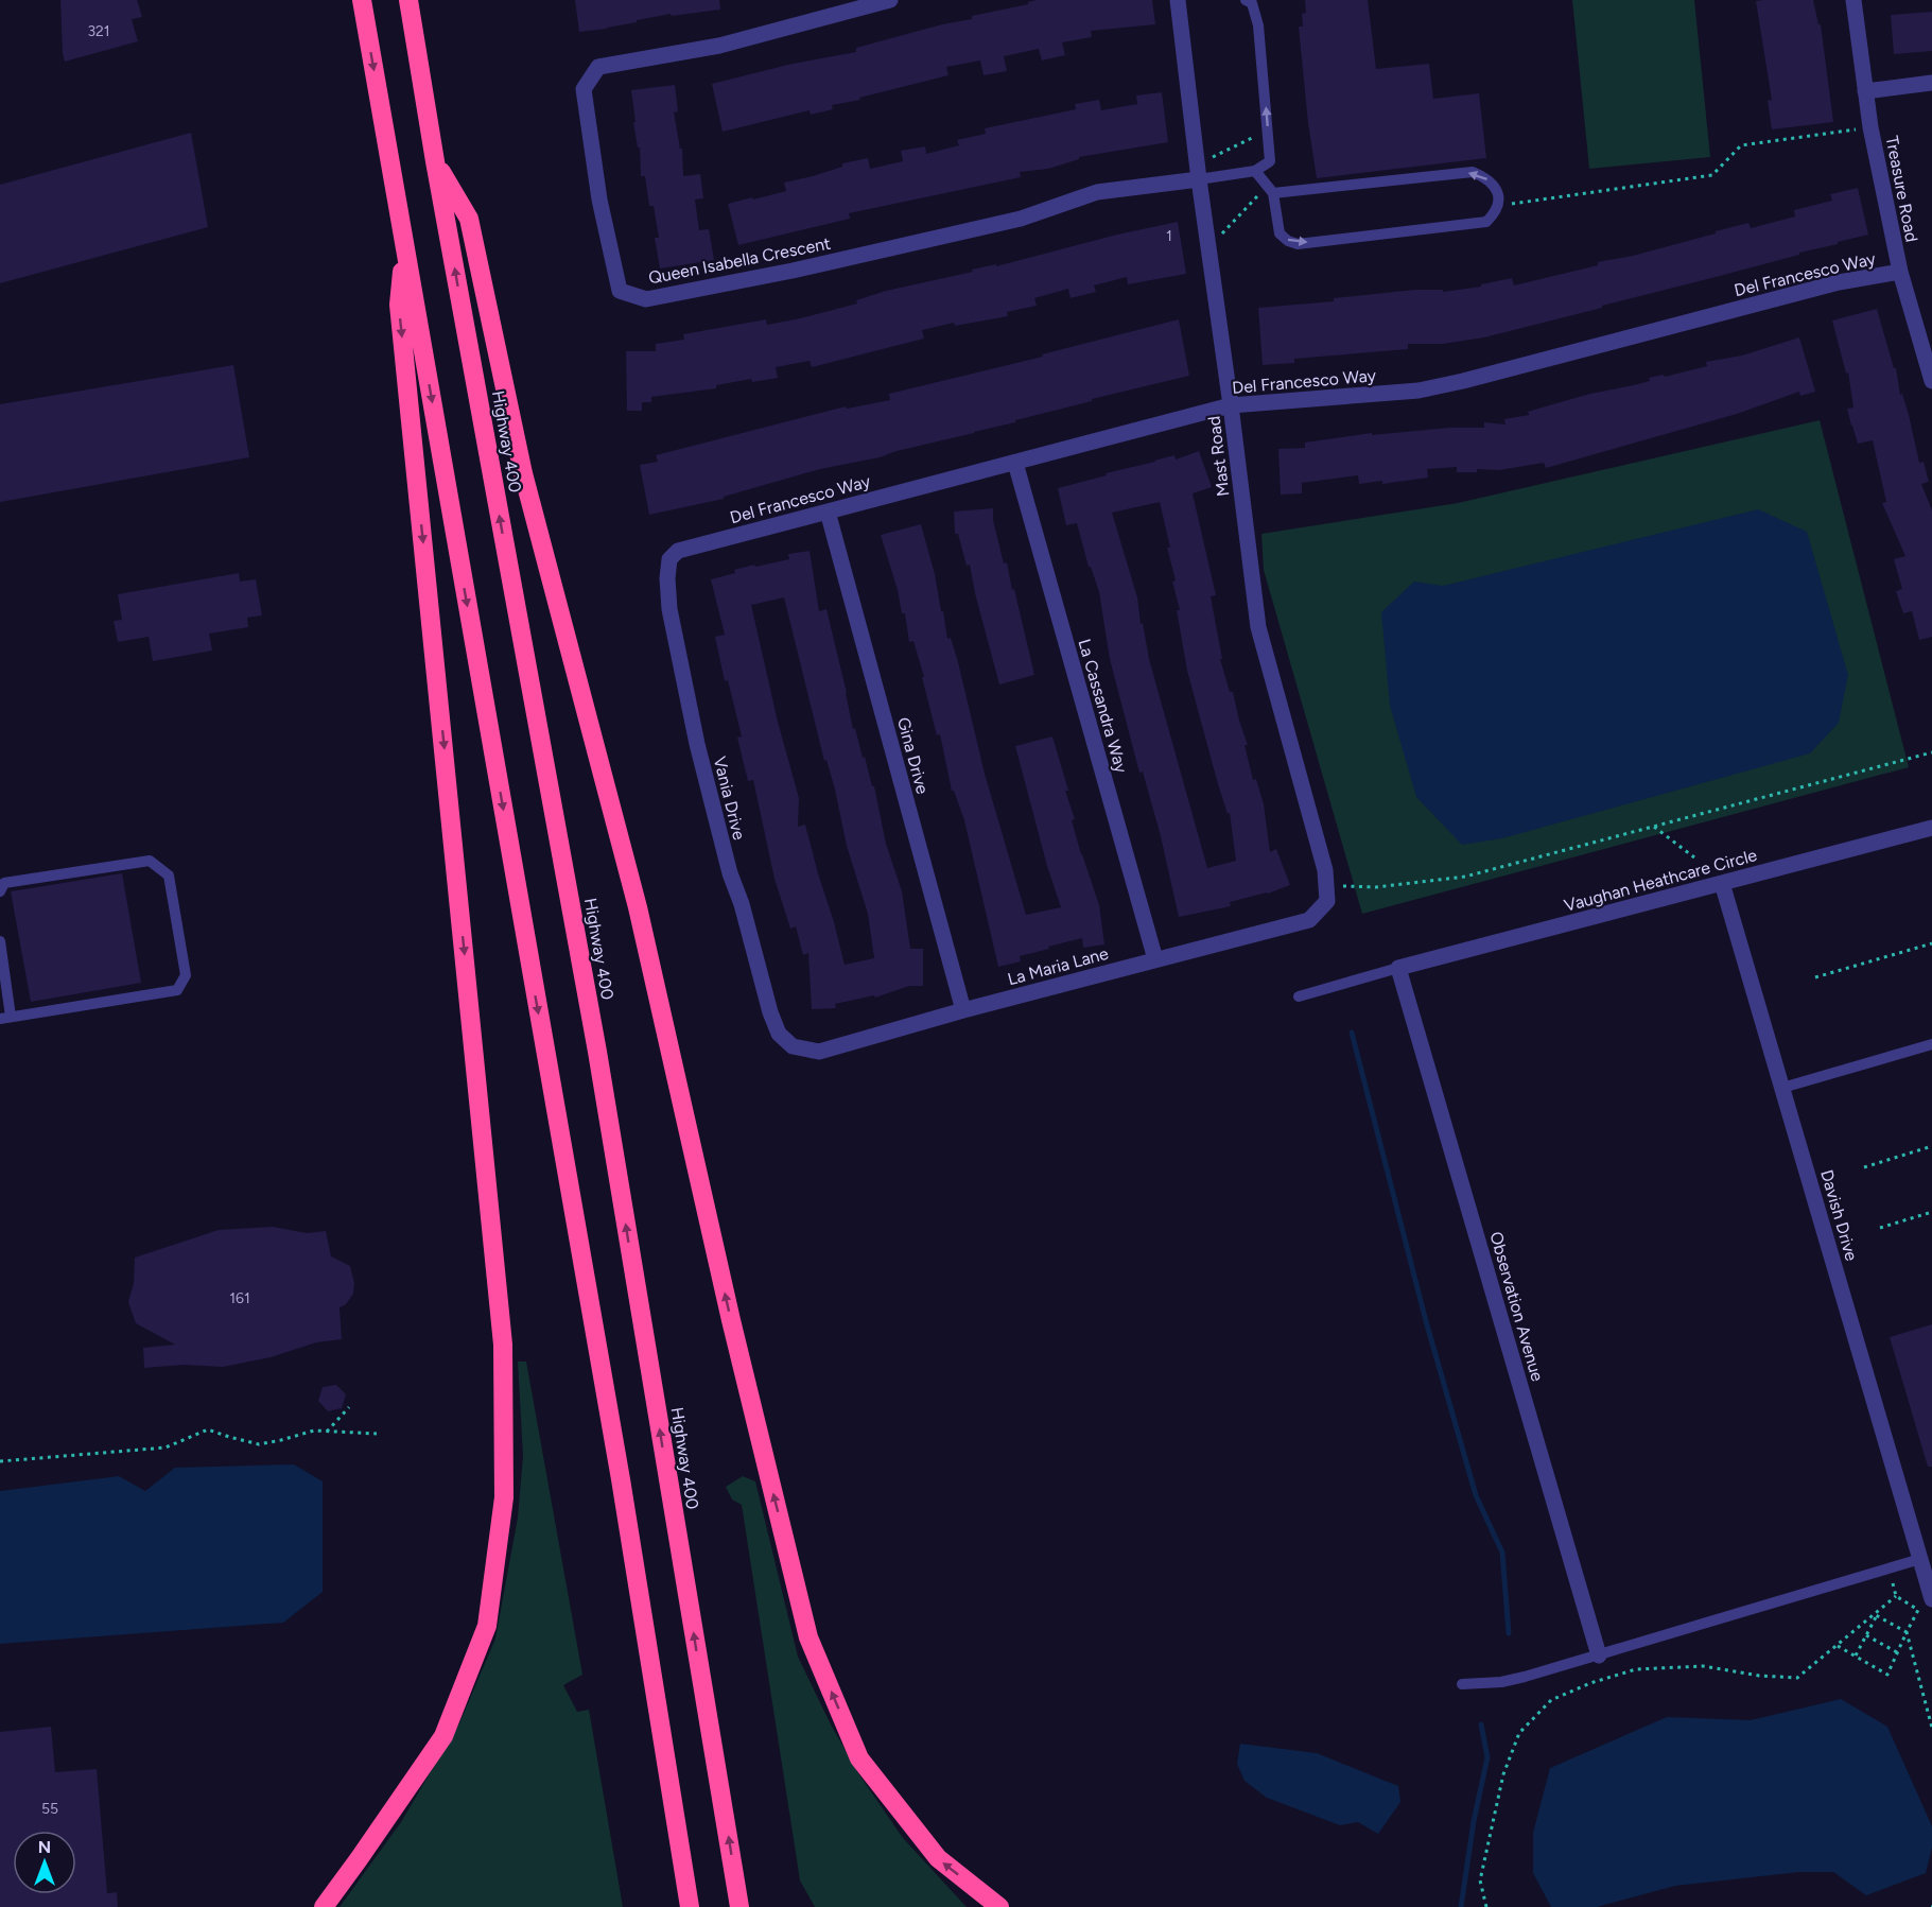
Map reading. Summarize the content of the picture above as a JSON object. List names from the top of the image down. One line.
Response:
{"streets":{"highway":["Highway 400"],"street":["Treasure Road","Queen Isabella Crescent","Del Francesco Way","Mast Road","La Cassandra Way","Gina Drive","Vania Drive","Vaughan Heathcare Circle","La Maria Lane","Davish Drive","Observation Avenue"]},"crossings":[["Treasure Road","Del Francesco Way"],["Queen Isabella Crescent","Mast Road"],["Del Francesco Way","Mast Road"],["Del Francesco Way","La Cassandra Way"],["Del Francesco Way","Gina Drive"],["Del Francesco Way","Vania Drive"],["Mast Road","La Maria Lane"],["La Cassandra Way","La Maria Lane"],["Gina Drive","La Maria Lane"],["Vania Drive","La Maria Lane"],["Vaughan Heathcare Circle","Davish Drive"],["Vaughan Heathcare Circle","Observation Avenue"]],"house_numbers":["321","1","161","55"],"north":"top"}
